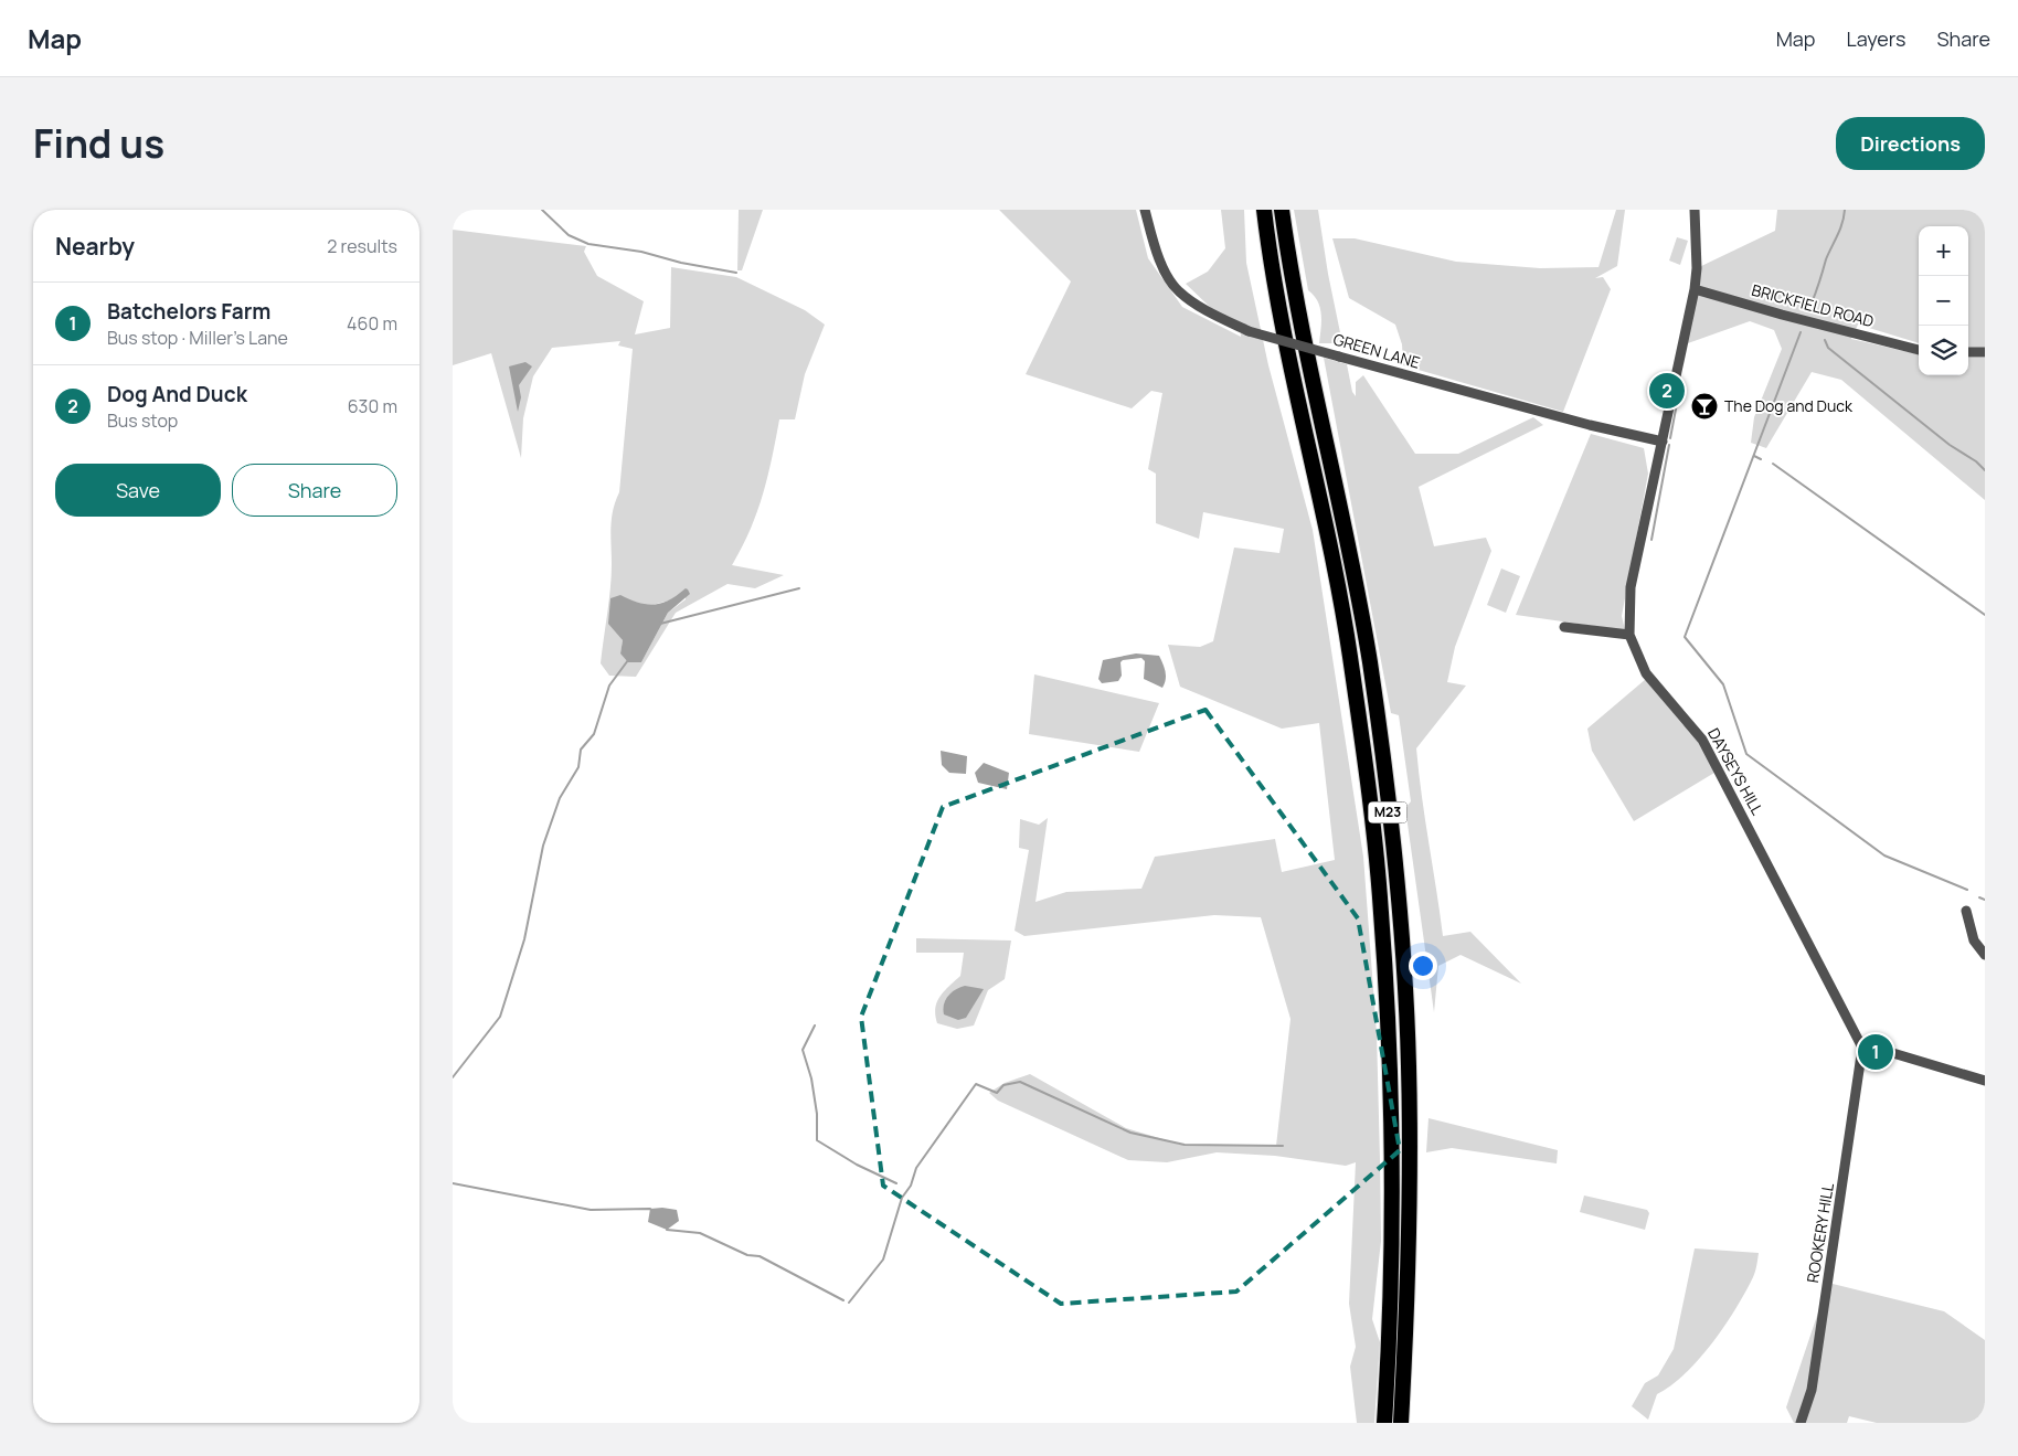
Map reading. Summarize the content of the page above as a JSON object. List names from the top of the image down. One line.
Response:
{"streets":{"highway":["M23"],"street":["BRICKFIELD ROAD","GREEN LANE","DAYSEYS HILL","ROOKERY HILL"]},"crossings":[["BRICKFIELD ROAD","DAYSEYS HILL"],["GREEN LANE","DAYSEYS HILL"],["DAYSEYS HILL","ROOKERY HILL"]],"places":{"bar":["The Dog and Duck"]},"page":{"header":"Map","nav":["Map","Layers","Share"],"title":"Find us","buttons":["Directions",["Save","Share"]],"heading":["Nearby","2 results"],"map_buttons":["+","−"],"list":[{"mark":"1","name":"Batchelors Farm","note":"Bus stop · Miller's Lane","value":"460 m"},{"mark":"2","name":"Dog And Duck","note":"Bus stop","value":"630 m"}],"pins":["2","1"]}}
